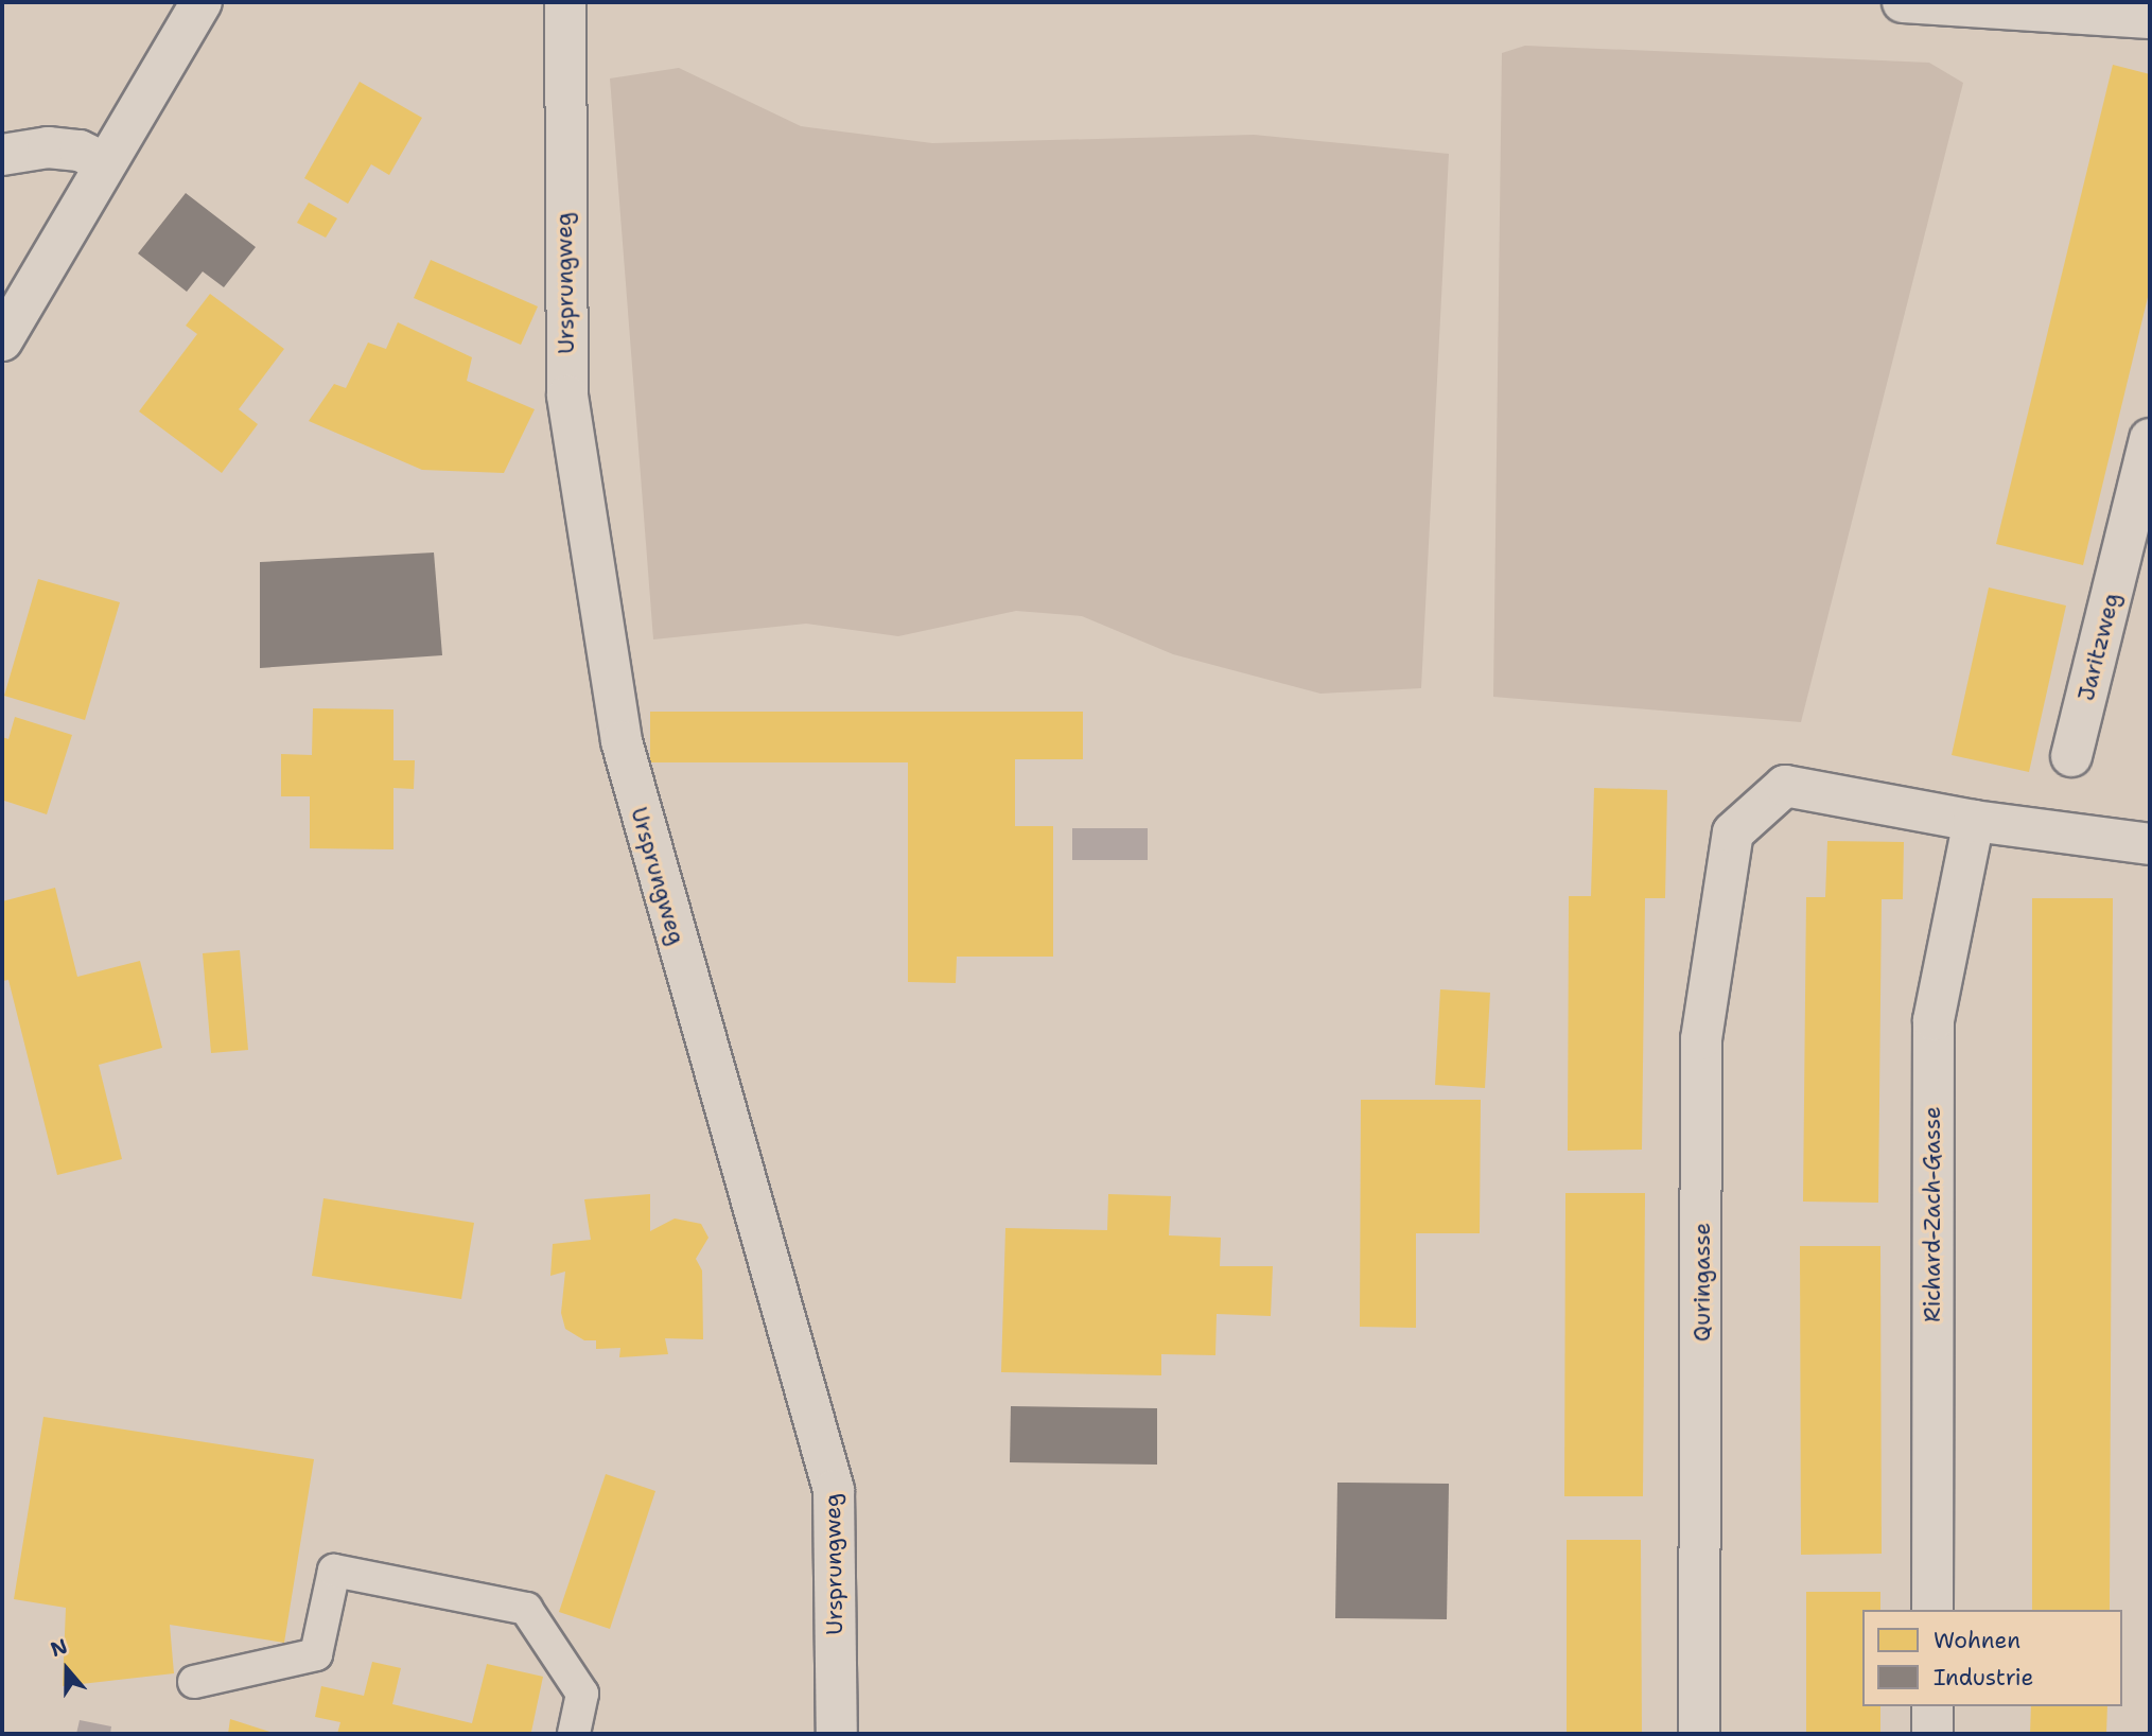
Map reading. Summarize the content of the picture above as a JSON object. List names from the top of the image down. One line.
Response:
{"streets":{"street":["Ursprungweg","Jaritzweg","Richard-Zach-Gasse","Quringasse"]},"crossings":[["Richard-Zach-Gasse","Quringasse"]],"legend":["Wohnen","Industrie"],"north":"top"}
